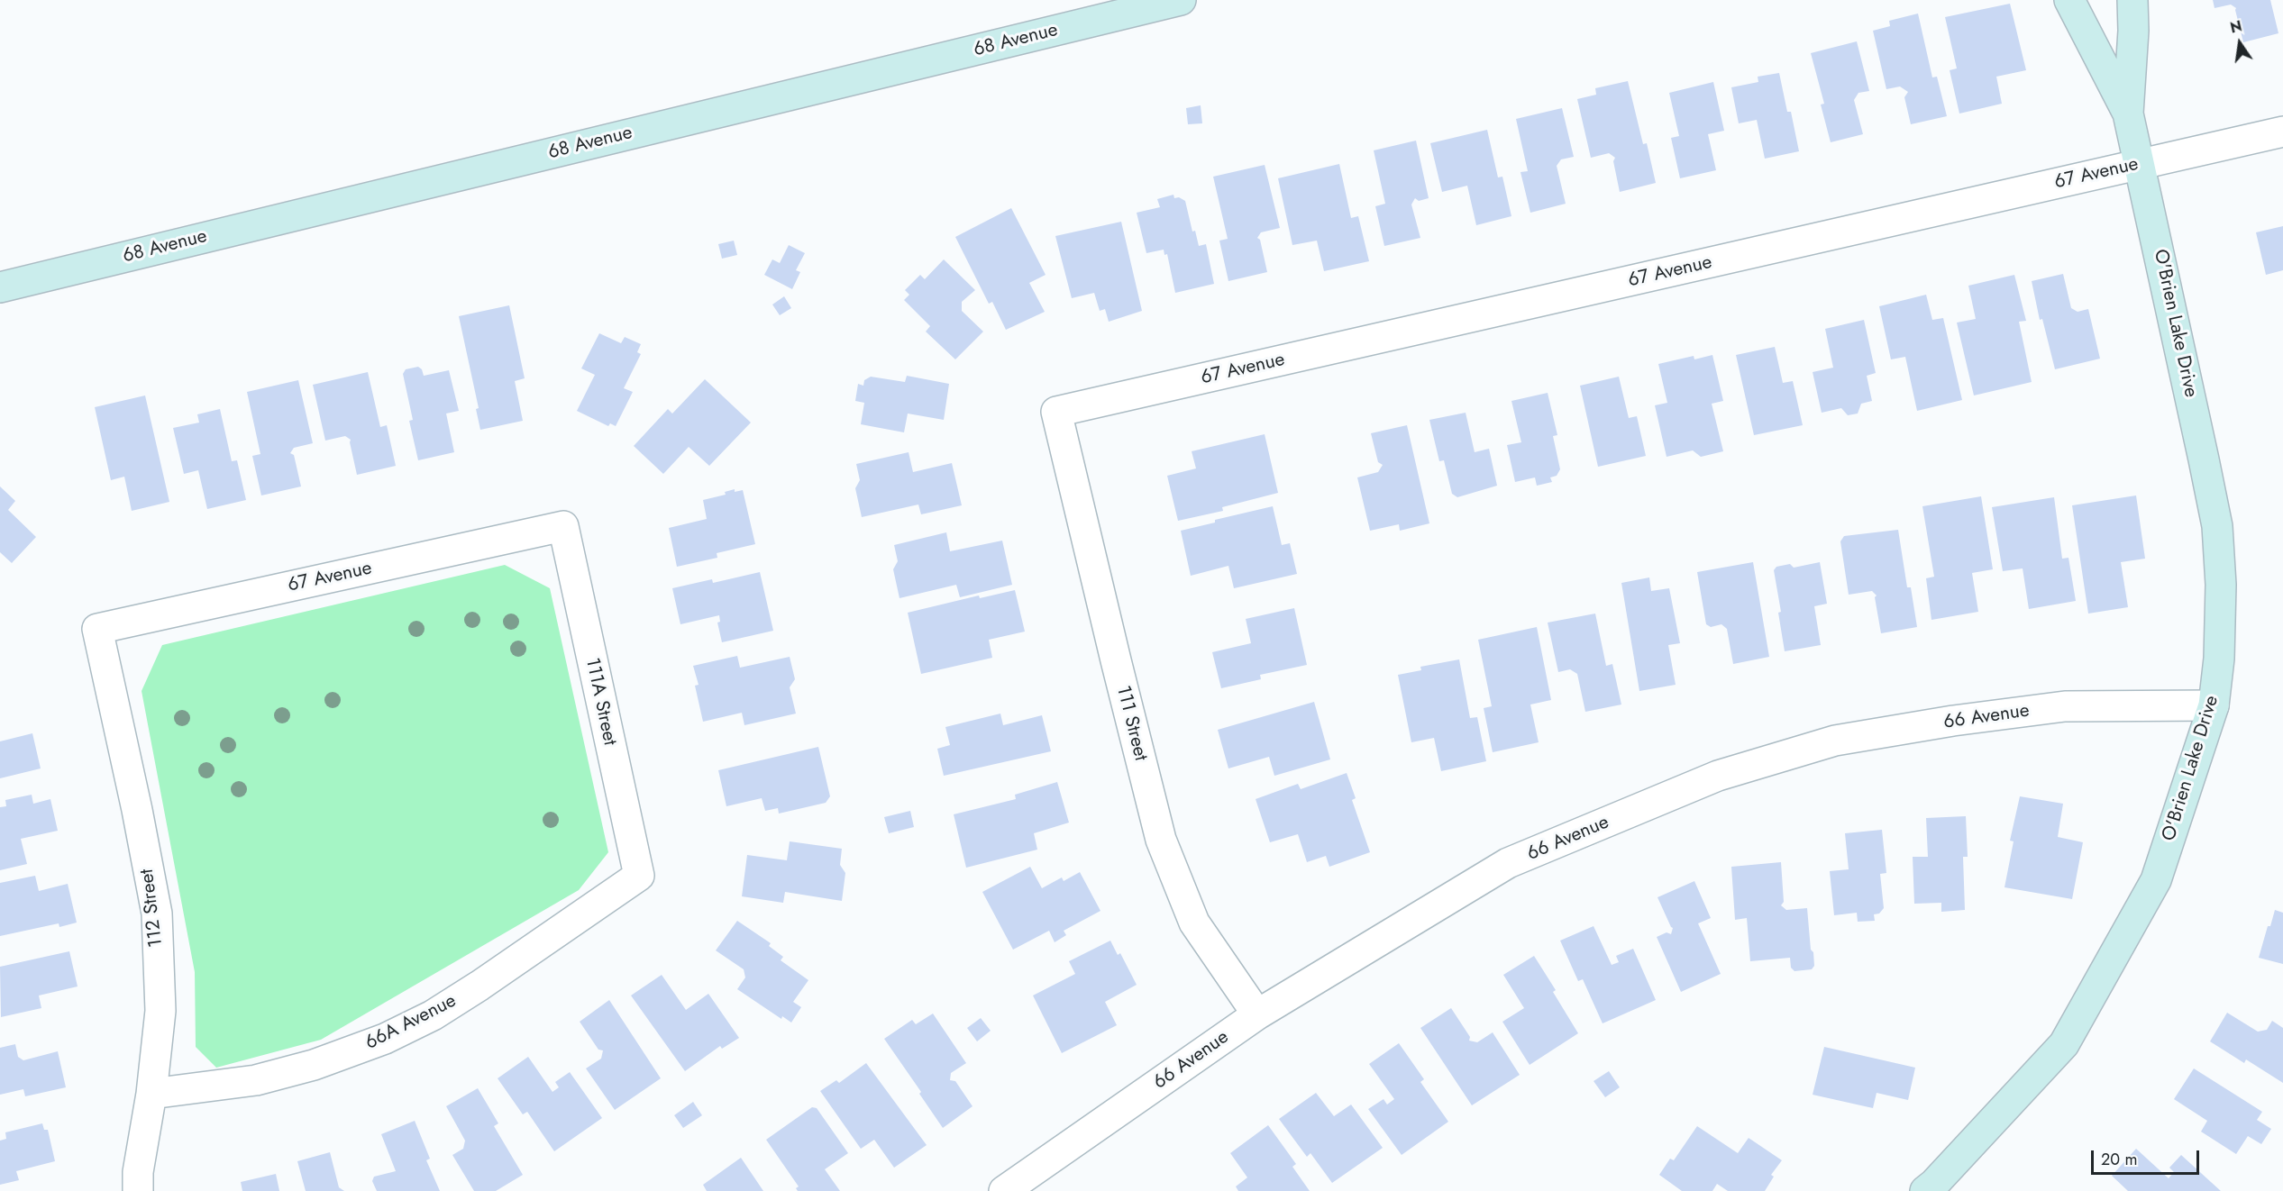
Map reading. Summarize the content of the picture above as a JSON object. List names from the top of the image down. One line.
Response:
{"streets":{"street":["68 Avenue","67 Avenue","O'Brien Lake Drive","111A Street","66 Avenue","111 Street","112 Street","66A Avenue"]},"crossings":[["67 Avenue","O'Brien Lake Drive"],["67 Avenue","111A Street"],["67 Avenue","111 Street"],["67 Avenue","112 Street"],["O'Brien Lake Drive","66 Avenue"],["111A Street","66A Avenue"],["66 Avenue","111 Street"],["112 Street","66A Avenue"]],"scale_bar":"20 m","north":"top"}
